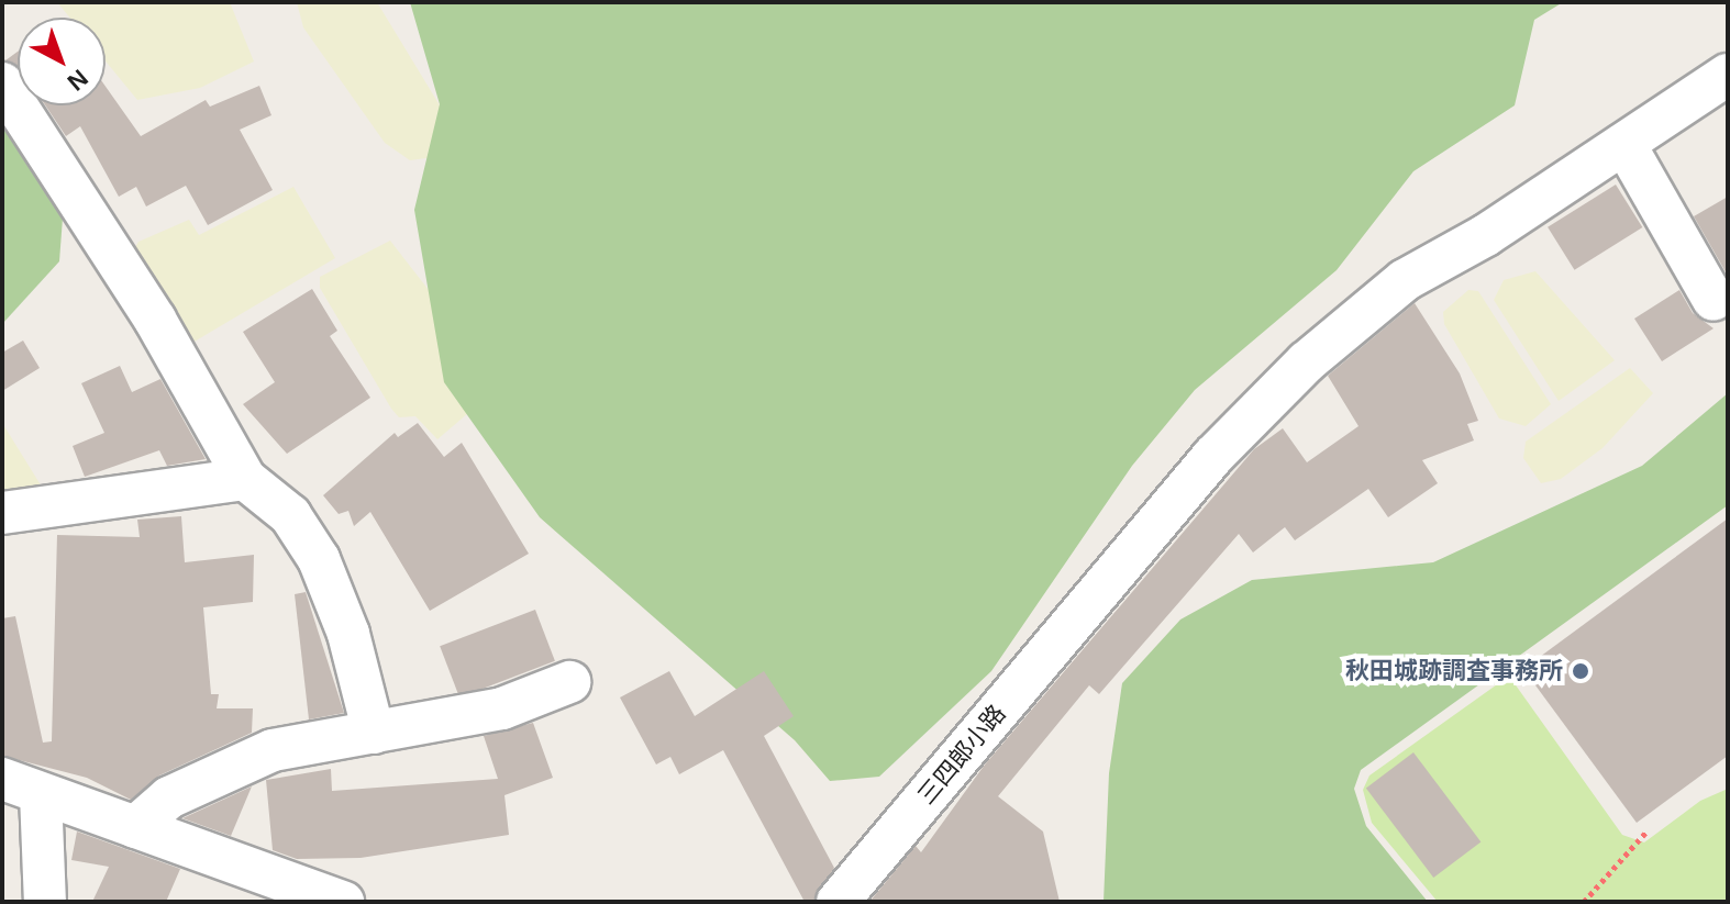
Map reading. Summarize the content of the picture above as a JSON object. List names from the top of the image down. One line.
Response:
{"streets":{"street":["三四郎小路"]},"places":["秋田城跡調査事務所"],"north":"bottom right"}
